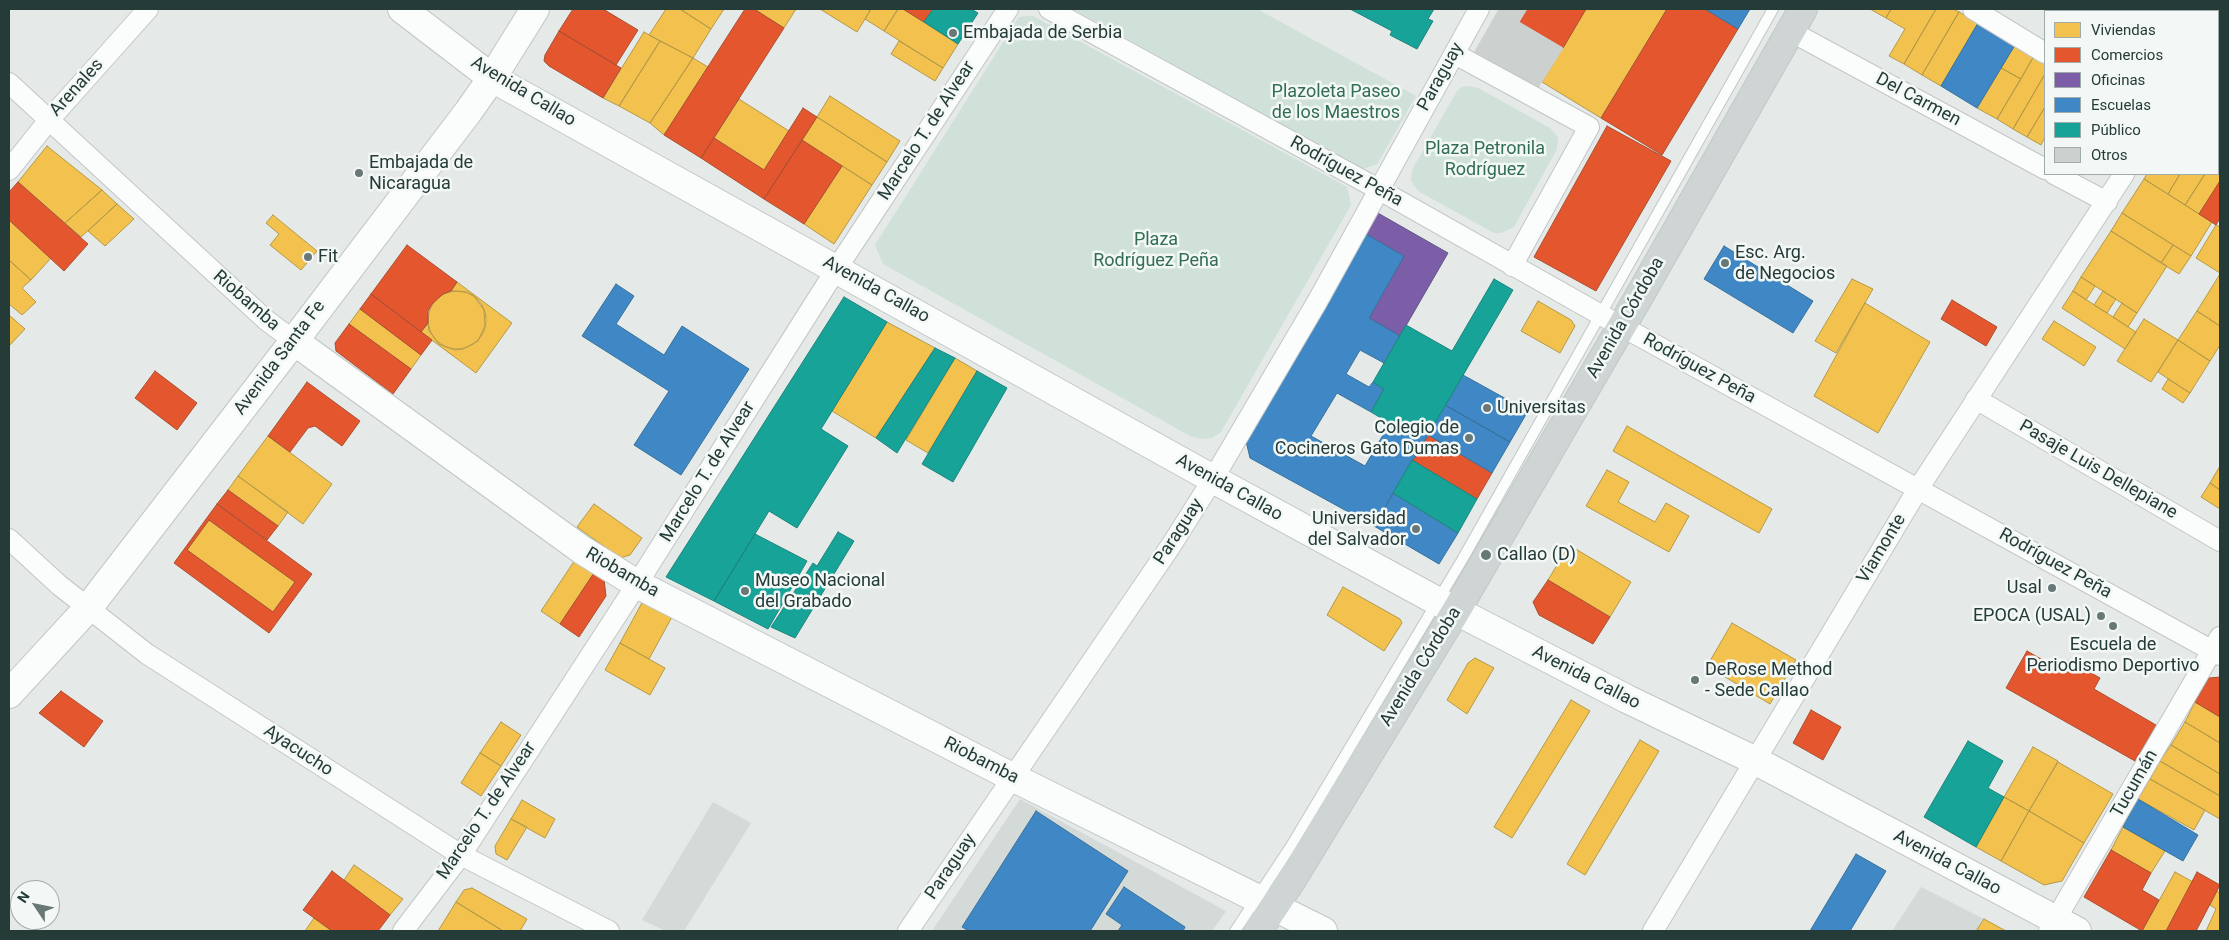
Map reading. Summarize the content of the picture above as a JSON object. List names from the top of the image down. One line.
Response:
{"streets":{"main road":["Avenida Callao","Riobamba","Avenida Córdoba","Avenida Santa Fe"],"street":["Paraguay","Arenales","Del Carmen","Marcelo T. de Alvear","Rodríguez Peña","Pasaje Luis Dellepiane","Viamonte","Ayacucho","Tucumán"]},"crossings":[["Paraguay","Avenida Callao"],["Paraguay","Rodríguez Peña"],["Paraguay","Riobamba"],["Arenales","Riobamba"],["Avenida Callao","Marcelo T. de Alvear"],["Avenida Callao","Avenida Córdoba"],["Avenida Callao","Avenida Santa Fe"],["Avenida Callao","Viamonte"],["Avenida Callao","Tucumán"],["Del Carmen","Avenida Córdoba"],["Marcelo T. de Alvear","Riobamba"],["Marcelo T. de Alvear","Ayacucho"],["Rodríguez Peña","Avenida Córdoba"],["Rodríguez Peña","Viamonte"],["Rodríguez Peña","Tucumán"],["Riobamba","Avenida Córdoba"],["Riobamba","Avenida Santa Fe"],["Avenida Santa Fe","Ayacucho"],["Pasaje Luis Dellepiane","Viamonte"]],"parks":["Plazoleta Paseo de los Maestros","Plaza Petronila Rodríguez","Plaza Rodríguez Peña"],"places":["Embajada de Serbia","Embajada de Nicaragua","Fit","Esc. Arg. de Negocios","Universitas","Colegio de Cocineros Gato Dumas","Universidad del Salvador","Callao (D)","Usal","Museo Nacional del Grabado","EPOCA (USAL)","Escuela de Periodismo Deportivo","DeRose Method - Sede Callao"],"legend":["Viviendas","Comercios","Oficinas","Escuelas","Público","Otros"],"north":"top left"}
